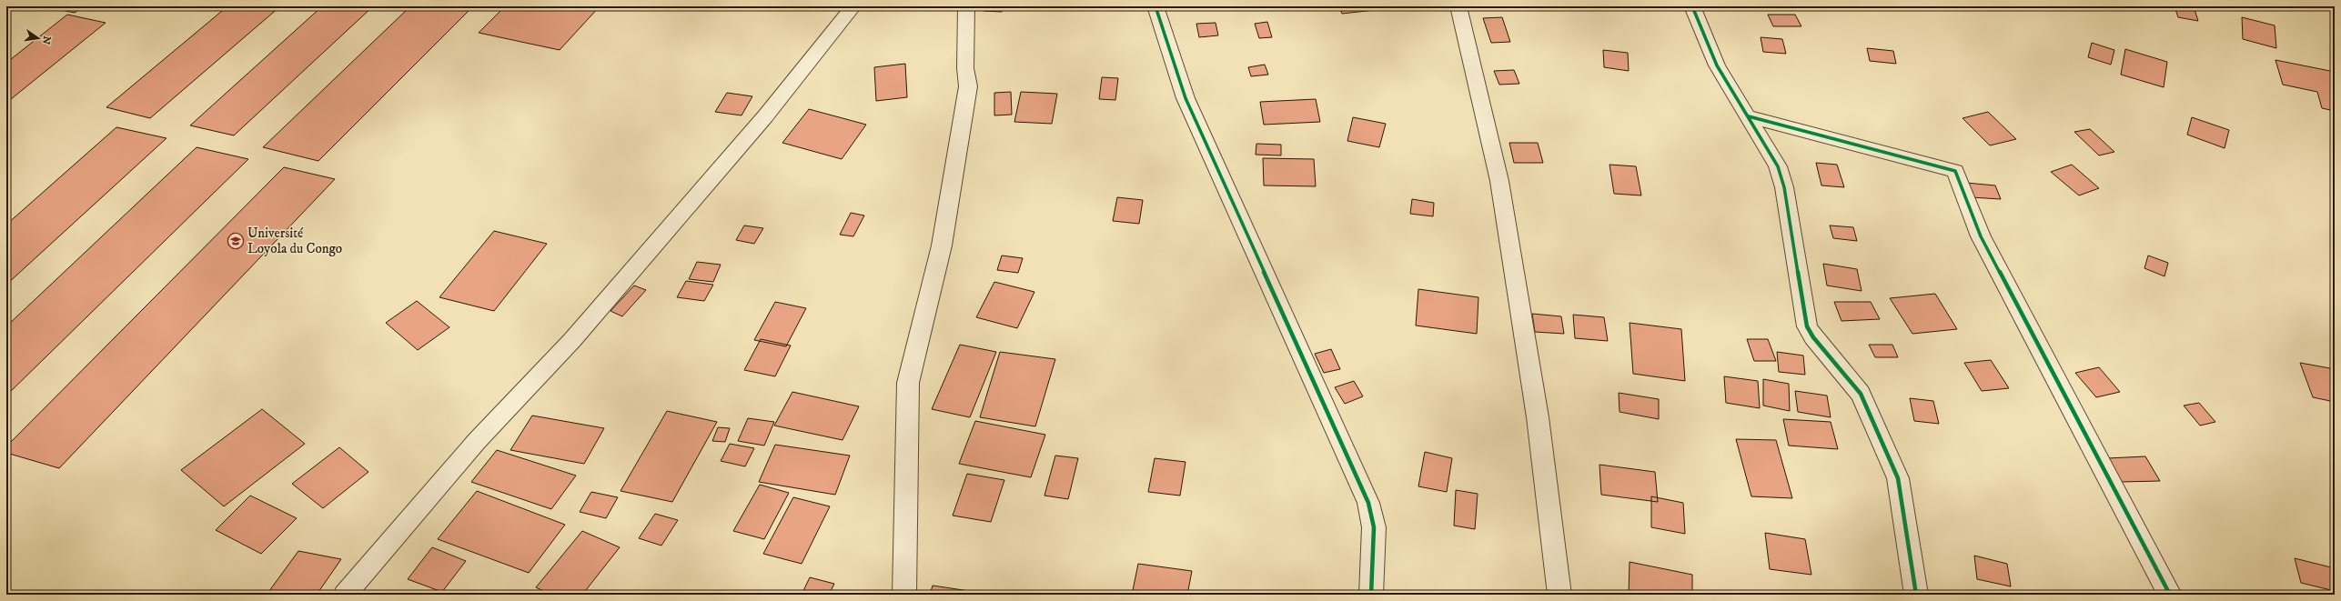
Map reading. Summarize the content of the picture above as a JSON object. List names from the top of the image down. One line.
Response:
{"places":{"school or university":["Université Loyola du Congo"]},"north":"right"}
